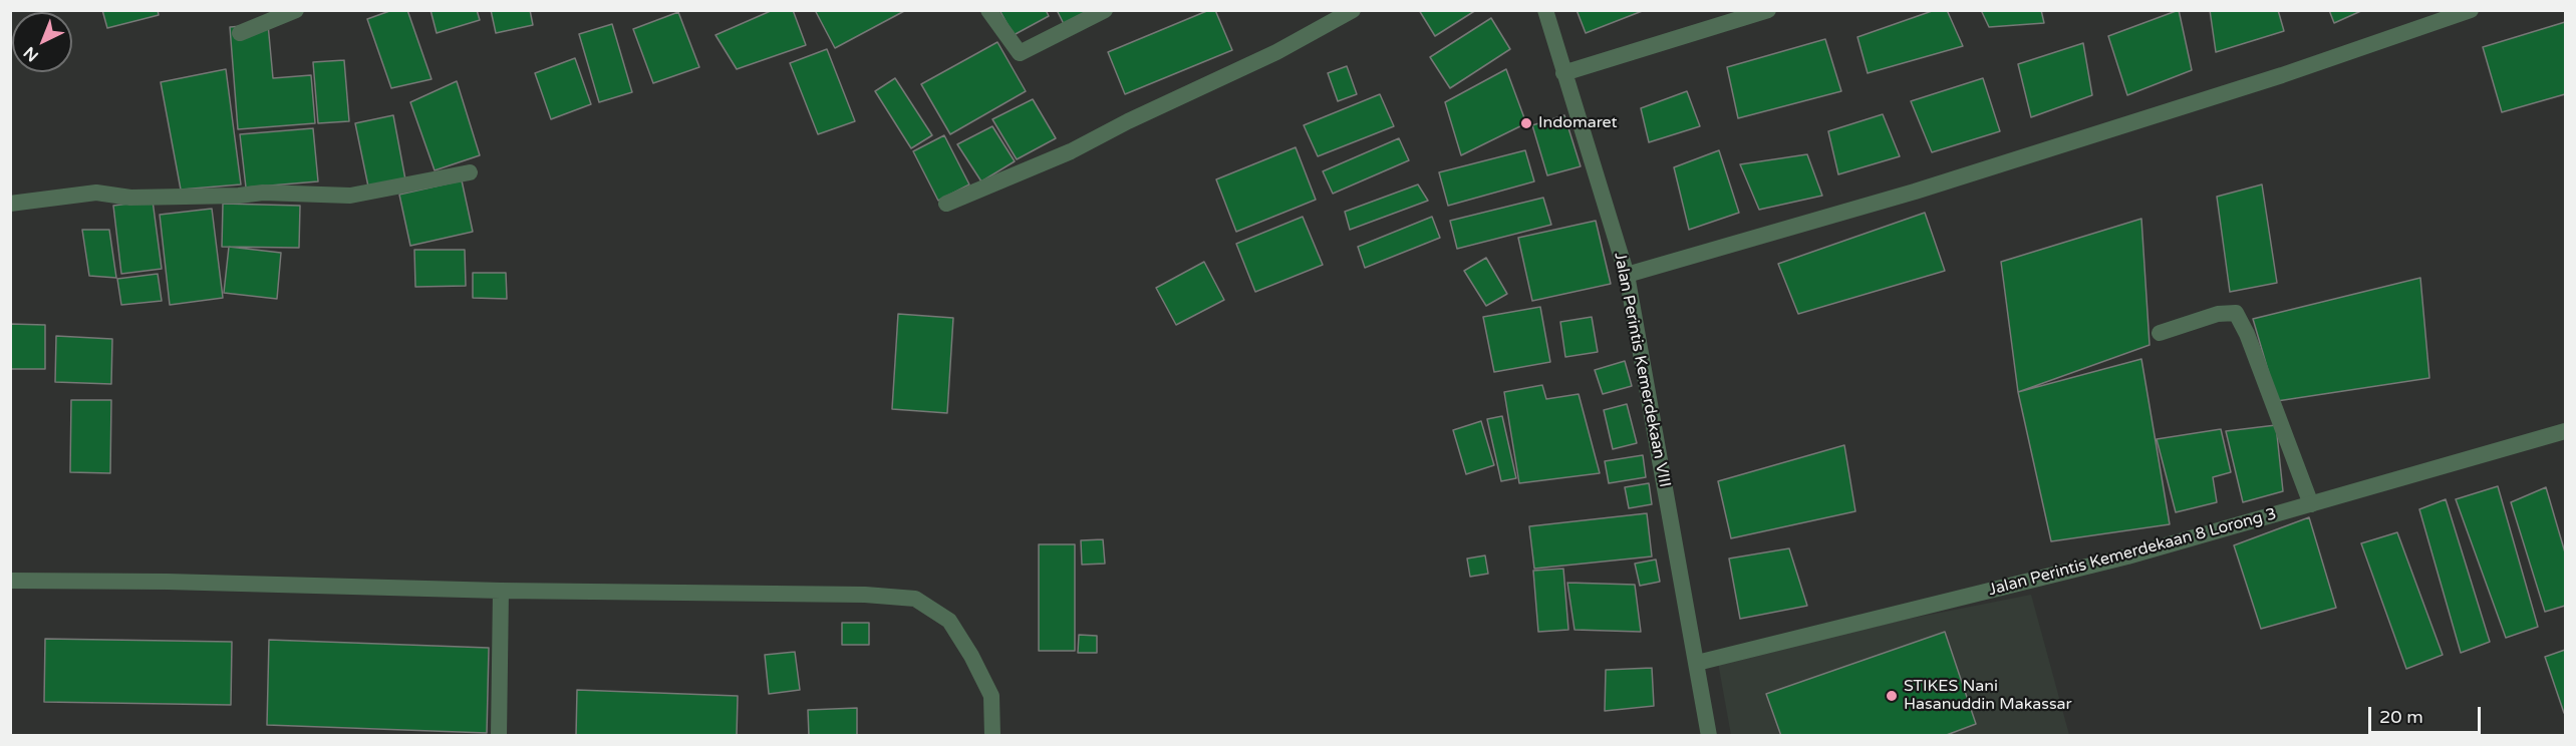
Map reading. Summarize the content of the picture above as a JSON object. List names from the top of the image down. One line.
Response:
{"streets":{"street":["Jalan Perintis Kemerdekaan VIII","Jalan Perintis Kemerdekaan 8 Lorong 3"]},"crossings":[["Jalan Perintis Kemerdekaan VIII","Jalan Perintis Kemerdekaan 8 Lorong 3"]],"places":["Indomaret","STIKES Nani Hasanuddin Makassar"],"scale_bar":"20 m","north":"bottom left"}
